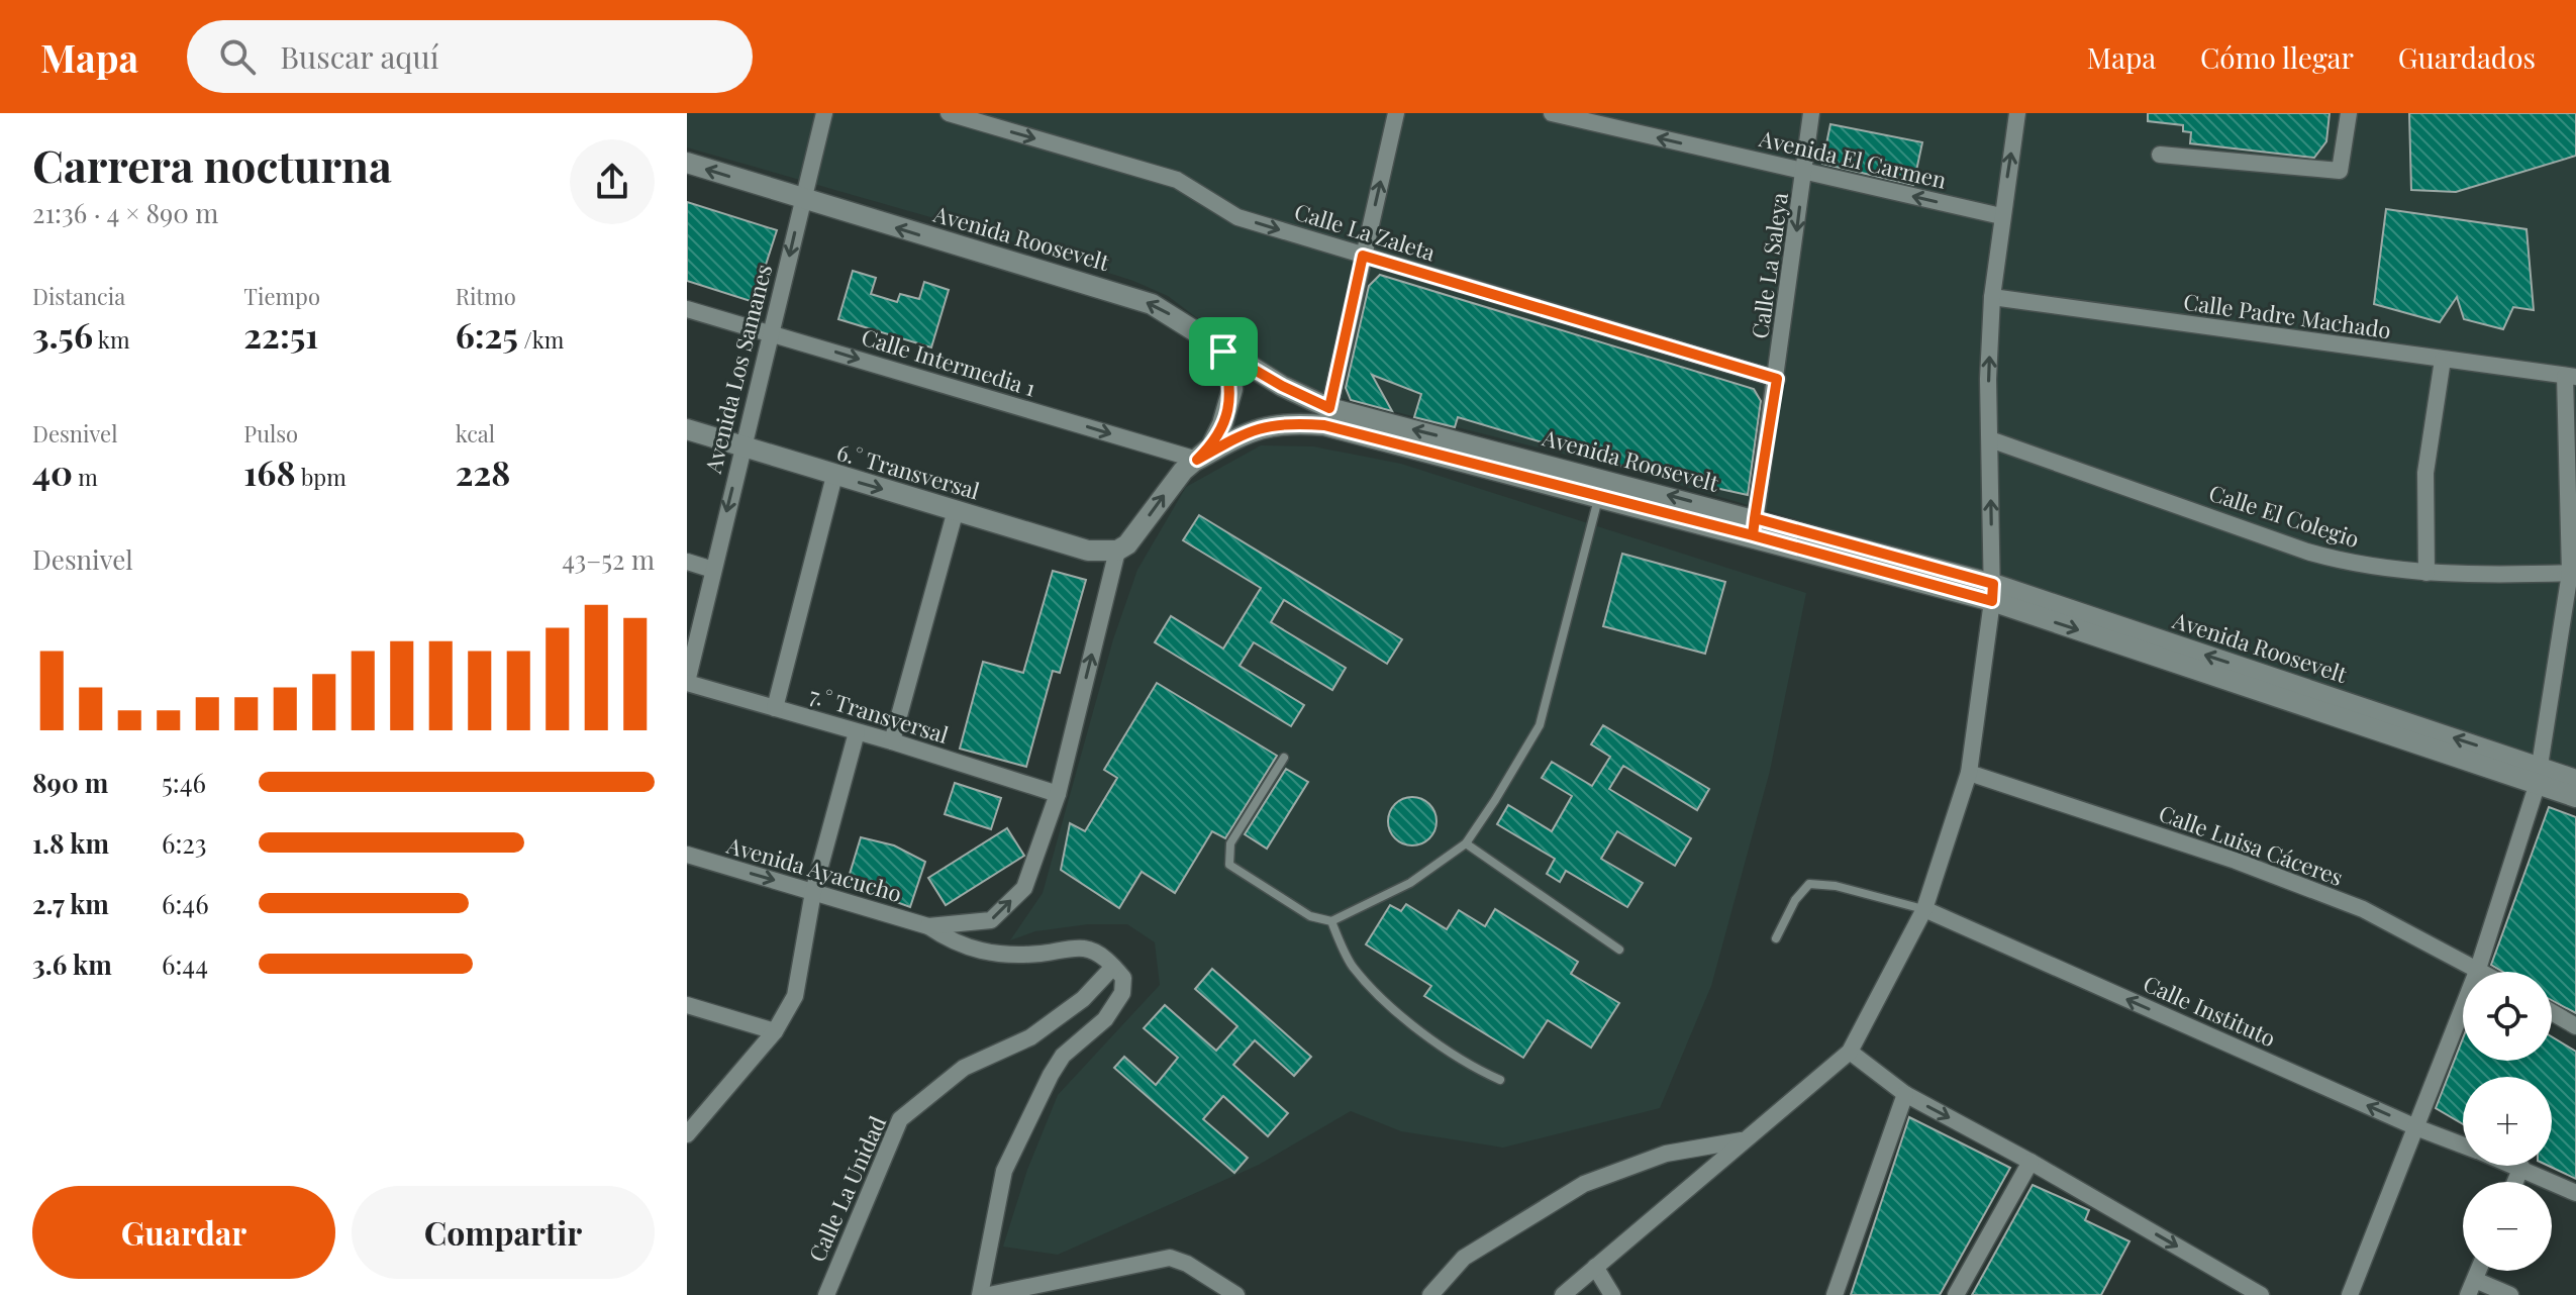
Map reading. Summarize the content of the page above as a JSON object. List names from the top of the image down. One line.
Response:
{"streets":{"street":["Avenida El Carmen","Calle La Zaleta","Avenida Roosevelt","Calle La Saleya","Calle Padre Machado","Calle Intermedia 1","Avenida Los Samanes","6.° Transversal","Calle El Colegio","7.° Transversal","Calle Luisa Cáceres","Avenida Ayacucho","Calle Instituto","Calle La Unidad"]},"crossings":[["Avenida El Carmen","Calle La Saleya"],["Calle La Zaleta","Calle La Saleya"],["Avenida Roosevelt","Calle La Saleya"],["Avenida Roosevelt","Calle Intermedia 1"],["Avenida Roosevelt","Avenida Los Samanes"],["Calle Intermedia 1","Avenida Los Samanes"],["Avenida Los Samanes","6.° Transversal"],["Avenida Los Samanes","7.° Transversal"]],"one_way":["Avenida El Carmen","Calle La Zaleta","Calle La Saleya","Calle Intermedia 1","Calle Instituto"],"page":{"header":"Mapa","search":"Buscar aquí","nav":["Mapa","Cómo llegar","Guardados"],"heading":["Carrera nocturna","21:36 · 4 × 890 m"],"stats":[["Distancia","3.56 km"],["Tiempo","22:51"],["Ritmo","6:25 /km"],["Desnivel","40 m"],["Pulso","168 bpm"],["kcal","228"]],"chart":["Desnivel","43–52 m"],"list":[{"name":"890 m","note":"5:46"},{"name":"1.8 km","note":"6:23"},{"name":"2.7 km","note":"6:46"},{"name":"3.6 km","note":"6:44"}],"map_buttons":["+","−"],"buttons":["Guardar","Compartir"]}}
